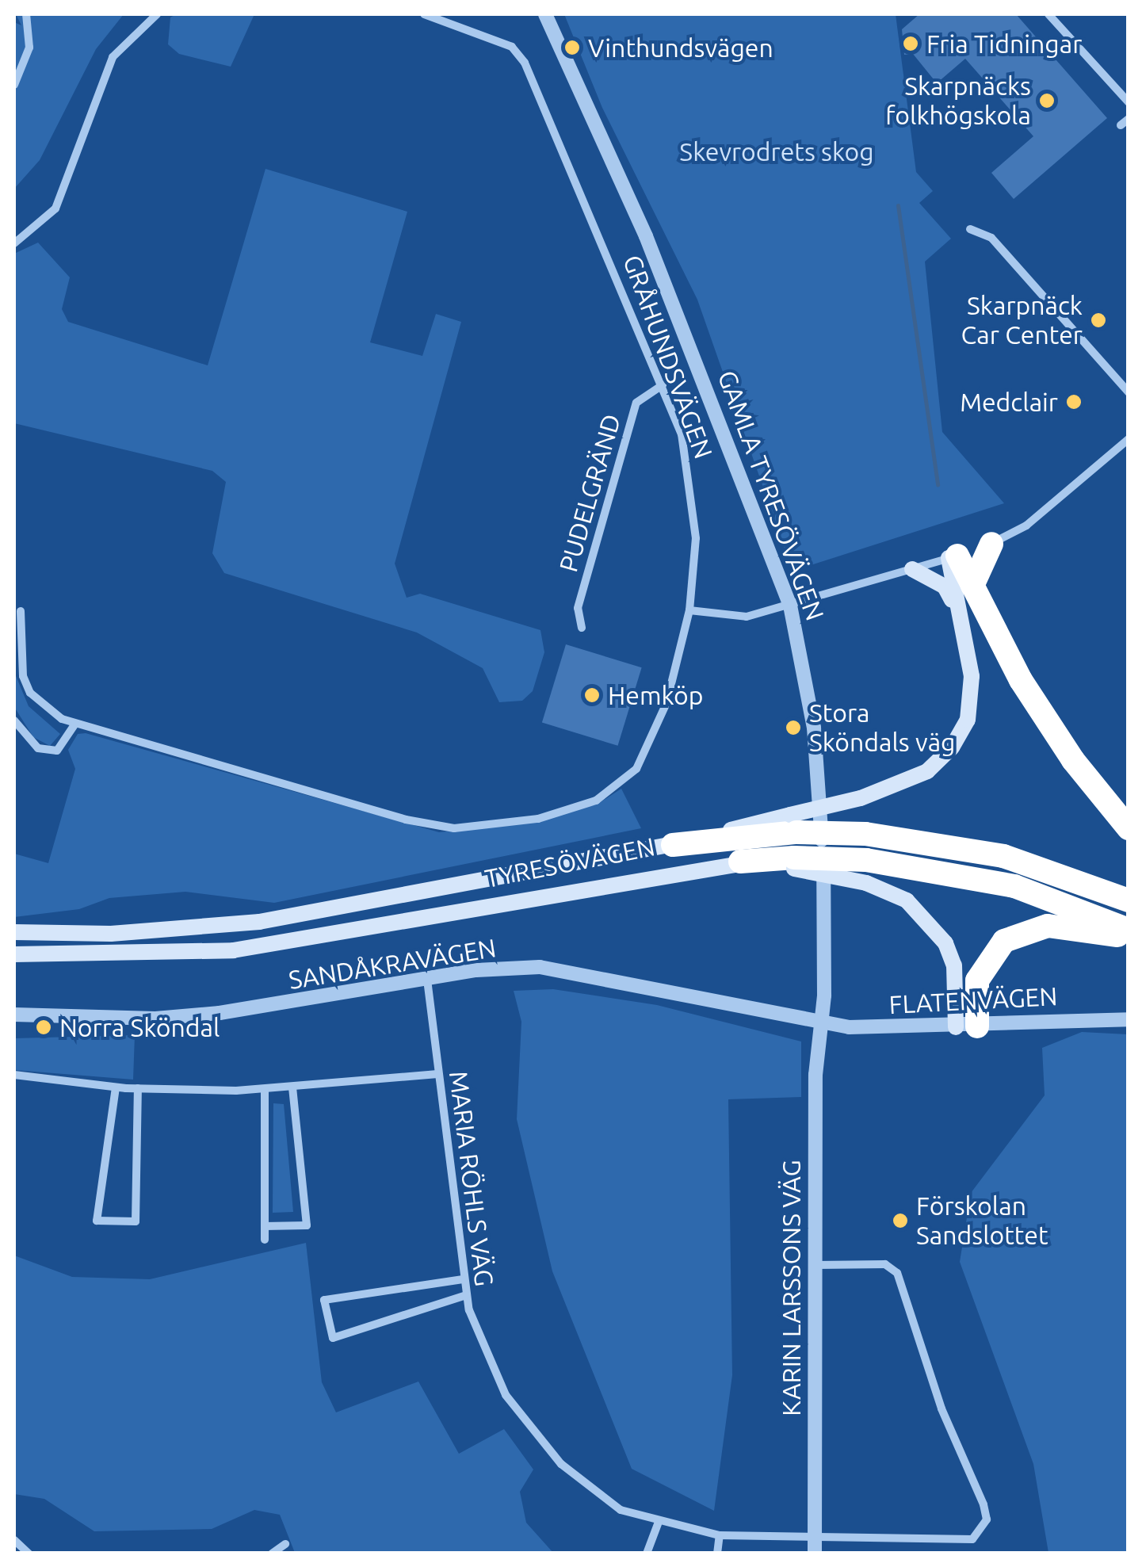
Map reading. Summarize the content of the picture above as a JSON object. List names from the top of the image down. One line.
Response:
{"streets":{"highway":["TYRESÖVÄGEN"],"street":["GRÅHUNDSVÄGEN","PUDELGRÄND","GAMLA TYRESÖVÄGEN","SANDÅKRAVÄGEN","FLATENVÄGEN","MARIA RÖHLS VÄG","KARIN LARSSONS VÄG"]},"crossings":[["GRÅHUNDSVÄGEN","PUDELGRÄND"],["GAMLA TYRESÖVÄGEN","SANDÅKRAVÄGEN"],["GAMLA TYRESÖVÄGEN","FLATENVÄGEN"],["GAMLA TYRESÖVÄGEN","KARIN LARSSONS VÄG"],["SANDÅKRAVÄGEN","FLATENVÄGEN"],["SANDÅKRAVÄGEN","MARIA RÖHLS VÄG"],["SANDÅKRAVÄGEN","KARIN LARSSONS VÄG"],["FLATENVÄGEN","KARIN LARSSONS VÄG"],["MARIA RÖHLS VÄG","KARIN LARSSONS VÄG"]],"parks":["Skevrodrets skog"],"places":["Fria Tidningar","Vinthundsvägen","Skarpnäcks folkhögskola","Skarpnäck Car Center","Medclair","Hemköp","Stora Sköndals väg","Norra Sköndal","Förskolan Sandslottet"]}
